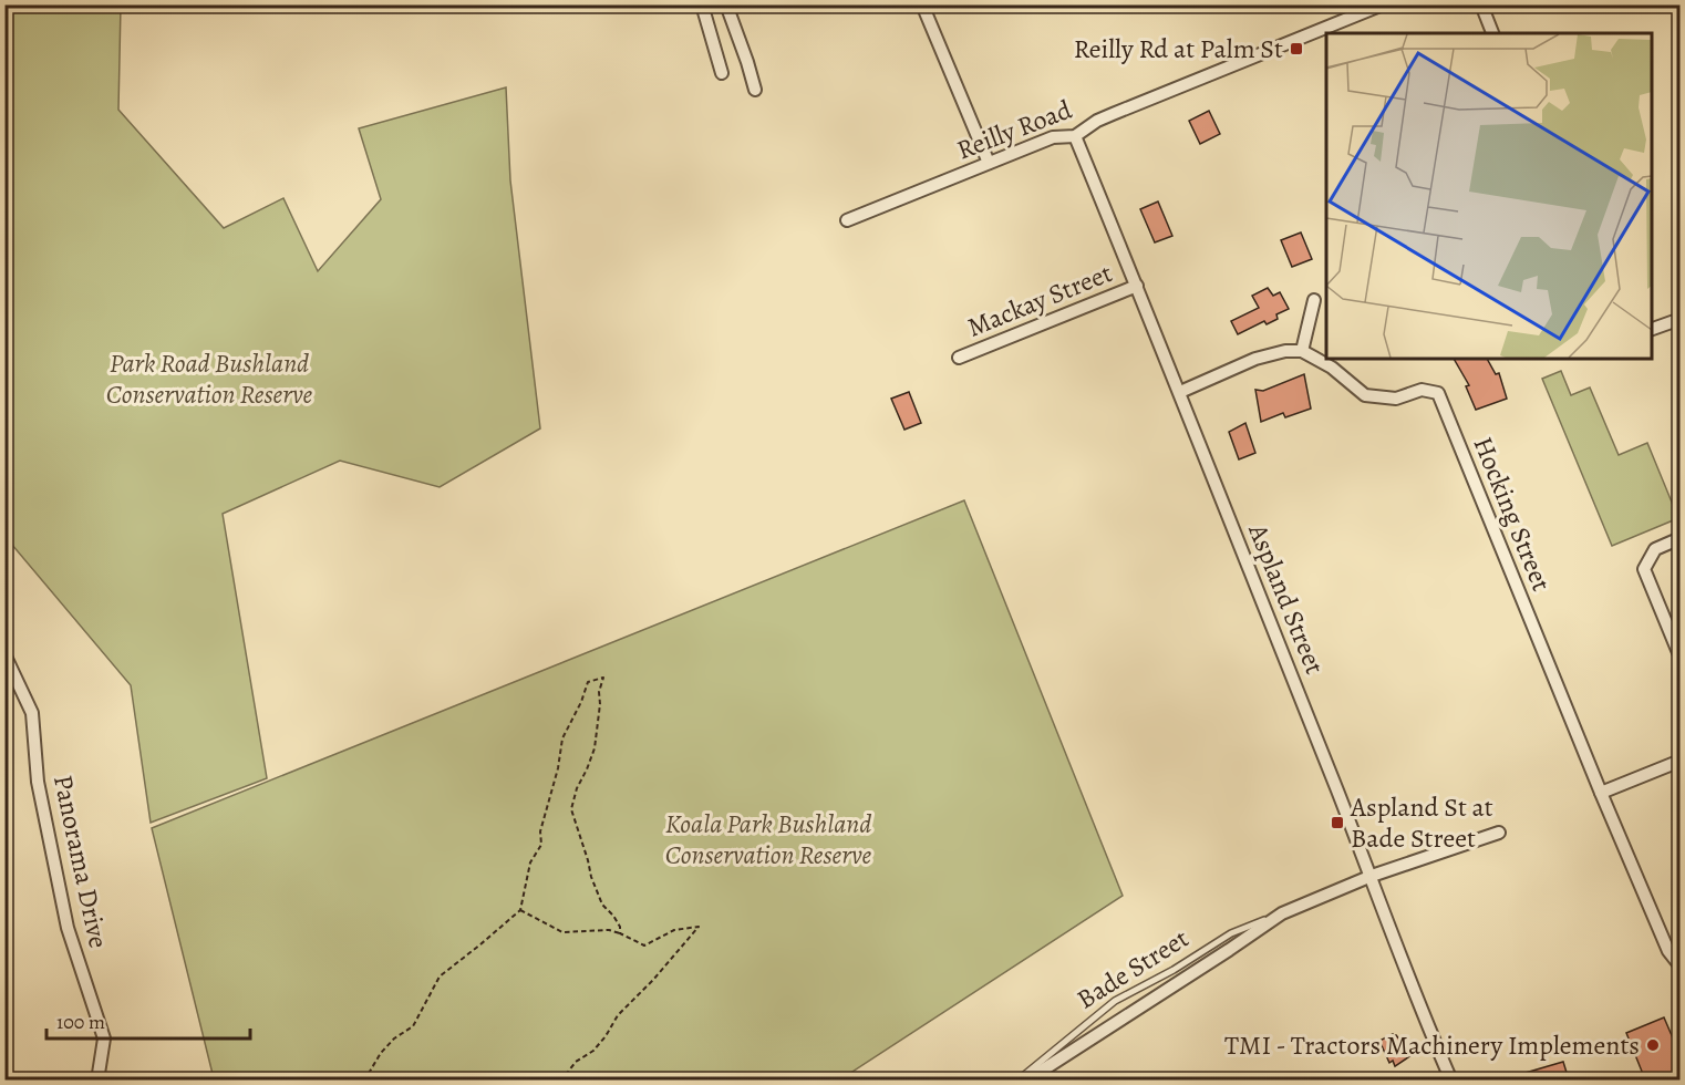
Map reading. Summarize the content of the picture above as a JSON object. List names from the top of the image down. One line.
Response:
{"streets":{"street":["Reilly Road","Mackay Street","Hocking Street","Aspland Street","Panorama Drive","Bade Street"]},"crossings":[["Reilly Road","Aspland Street"],["Mackay Street","Aspland Street"],["Aspland Street","Bade Street"]],"parks":["Park Road Bushland Conservation Reserve","Koala Park Bushland Conservation Reserve"],"places":{"transit":["Reilly Rd at Palm St","Aspland St at Bade Street"],"other":["TMI - Tractors Machinery Implements"]},"scale_bar":"100 m"}
